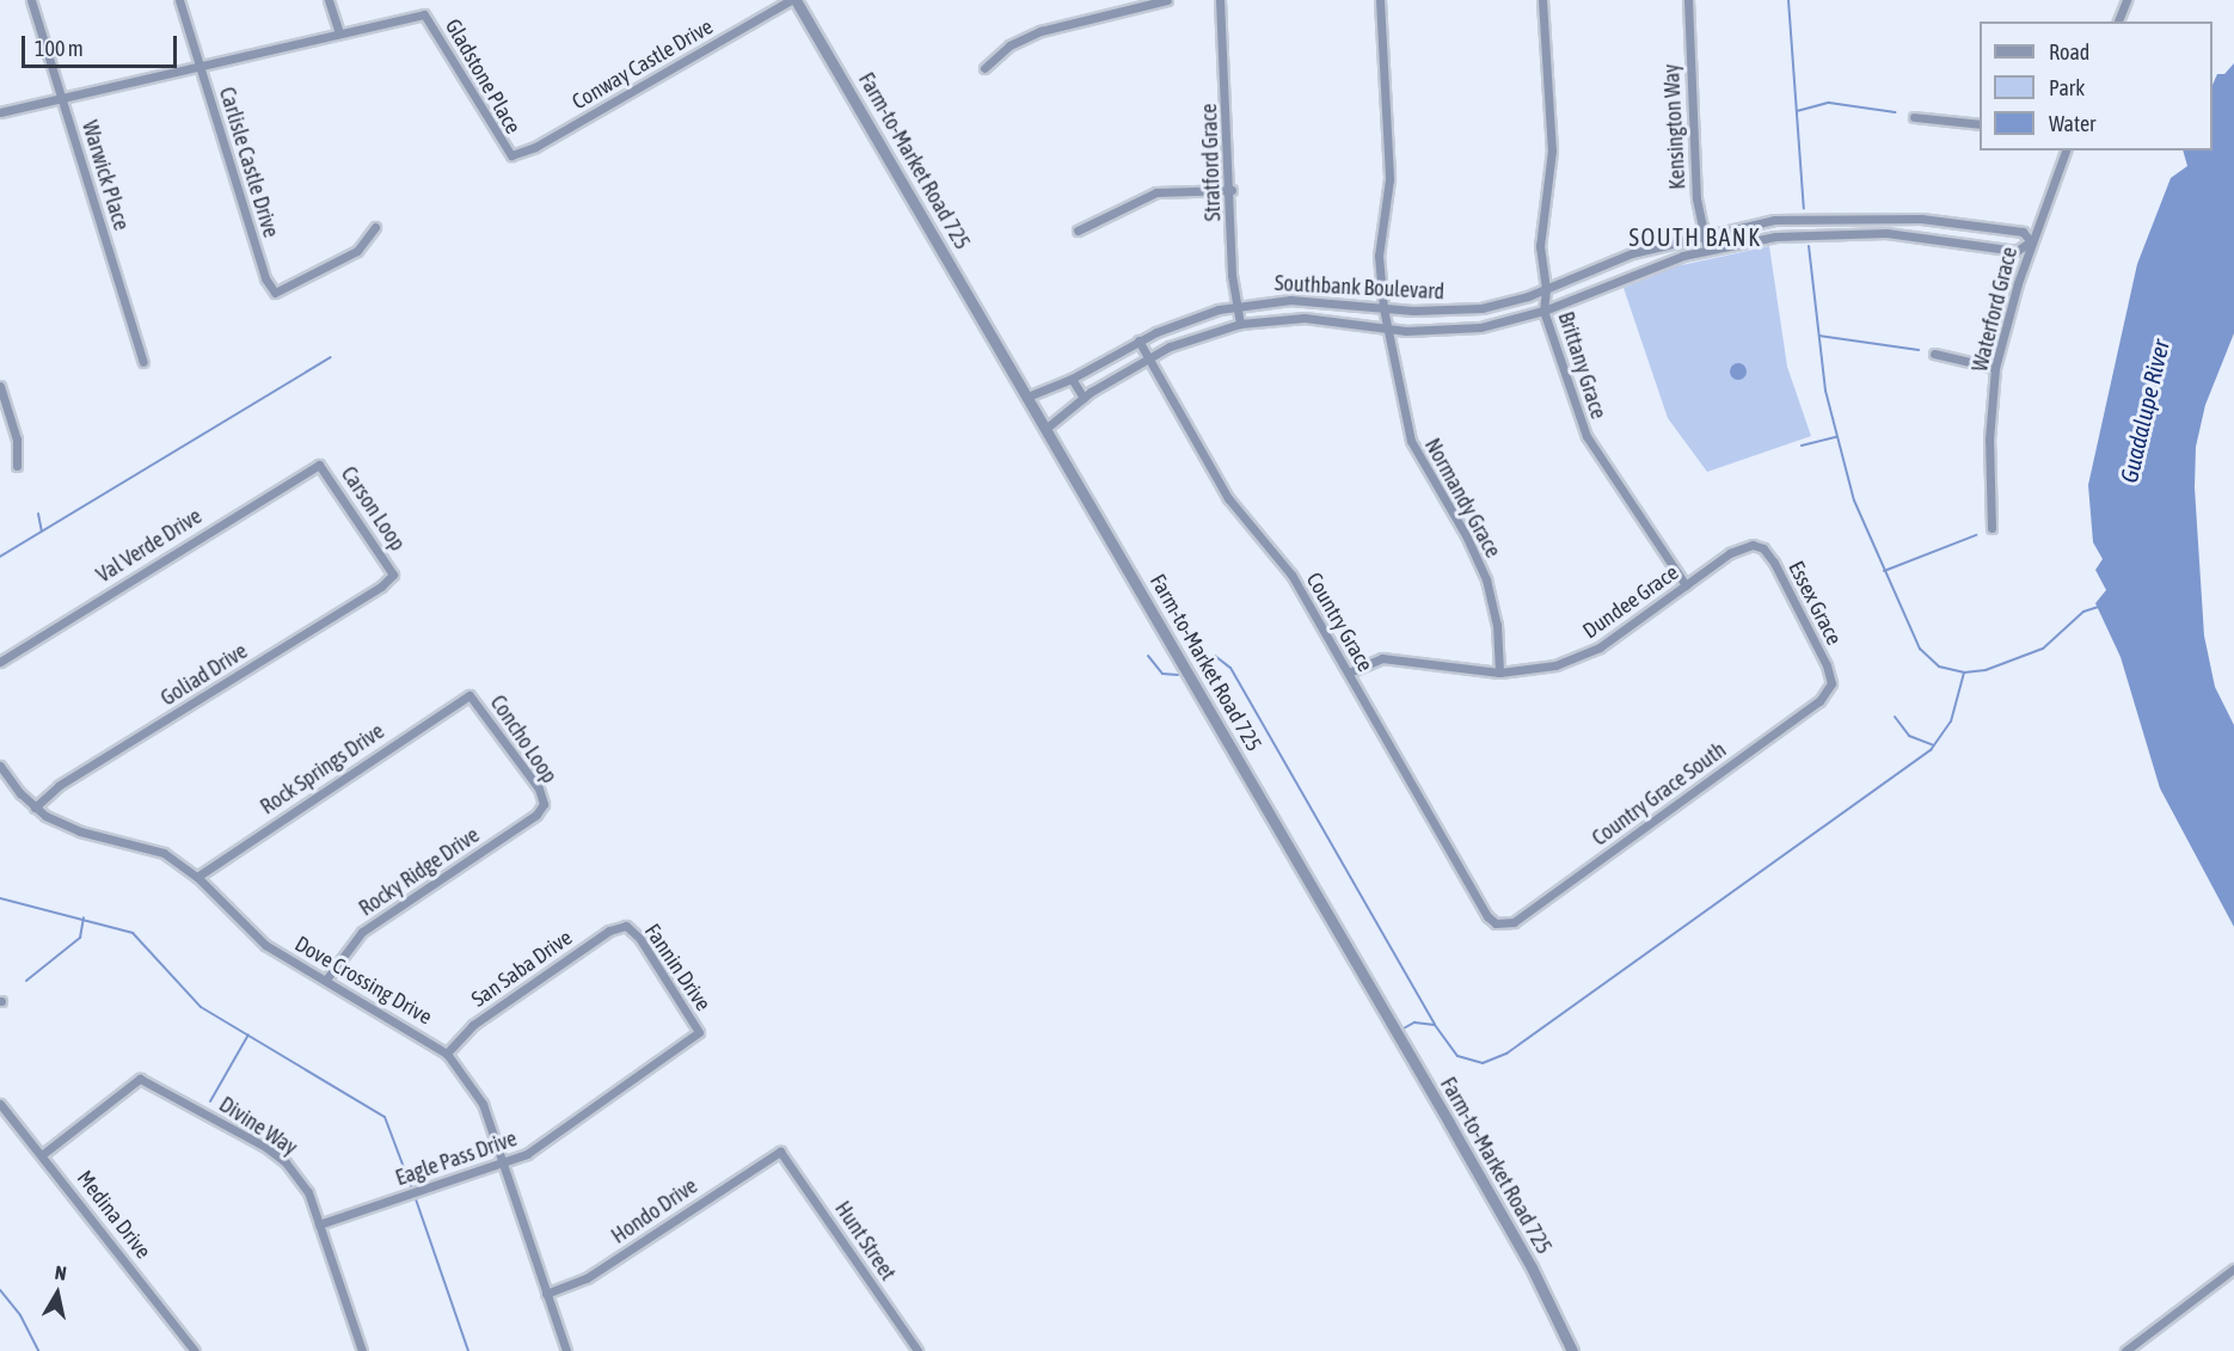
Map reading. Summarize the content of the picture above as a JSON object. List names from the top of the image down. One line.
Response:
{"streets":{"street":["Conway Castle Drive","Gladstone Place","Kensington Way","Farm-to-Market Road 725","Carlisle Castle Drive","Stratford Grace","Warwick Place","Southbank Boulevard","Waterford Grace","Brittany Grace","Normandy Grace","Carson Loop","Val Verde Drive","Dundee Grace","Essex Grace","Country Grace","Goliad Drive","Concho Loop","Rock Springs Drive","Country Grace South","Rocky Ridge Drive","Fannin Drive","San Saba Drive","Dove Crossing Drive","Divine Way","Eagle Pass Drive","Hondo Drive","Medina Drive","Hunt Street"]},"crossings":[["Conway Castle Drive","Gladstone Place"],["Conway Castle Drive","Farm-to-Market Road 725"],["Kensington Way","Southbank Boulevard"],["Farm-to-Market Road 725","Southbank Boulevard"],["Stratford Grace","Southbank Boulevard"],["Southbank Boulevard","Waterford Grace"],["Southbank Boulevard","Brittany Grace"],["Southbank Boulevard","Normandy Grace"],["Southbank Boulevard","Country Grace"],["Brittany Grace","Dundee Grace"],["Normandy Grace","Dundee Grace"],["Carson Loop","Val Verde Drive"],["Carson Loop","Goliad Drive"],["Dundee Grace","Essex Grace"],["Dundee Grace","Country Grace"],["Essex Grace","Country Grace South"],["Country Grace","Country Grace South"],["Goliad Drive","Dove Crossing Drive"],["Concho Loop","Rock Springs Drive"],["Concho Loop","Rocky Ridge Drive"],["Rock Springs Drive","Dove Crossing Drive"],["Rocky Ridge Drive","Dove Crossing Drive"],["Fannin Drive","San Saba Drive"],["Fannin Drive","Eagle Pass Drive"],["San Saba Drive","Dove Crossing Drive"],["Dove Crossing Drive","Eagle Pass Drive"],["Dove Crossing Drive","Hondo Drive"],["Divine Way","Eagle Pass Drive"],["Divine Way","Medina Drive"],["Hondo Drive","Hunt Street"]],"districts":["SOUTH BANK"],"water":["Guadalupe River"],"legend":["Road","Park","Water"],"scale_bar":"100 m","north":"top"}
